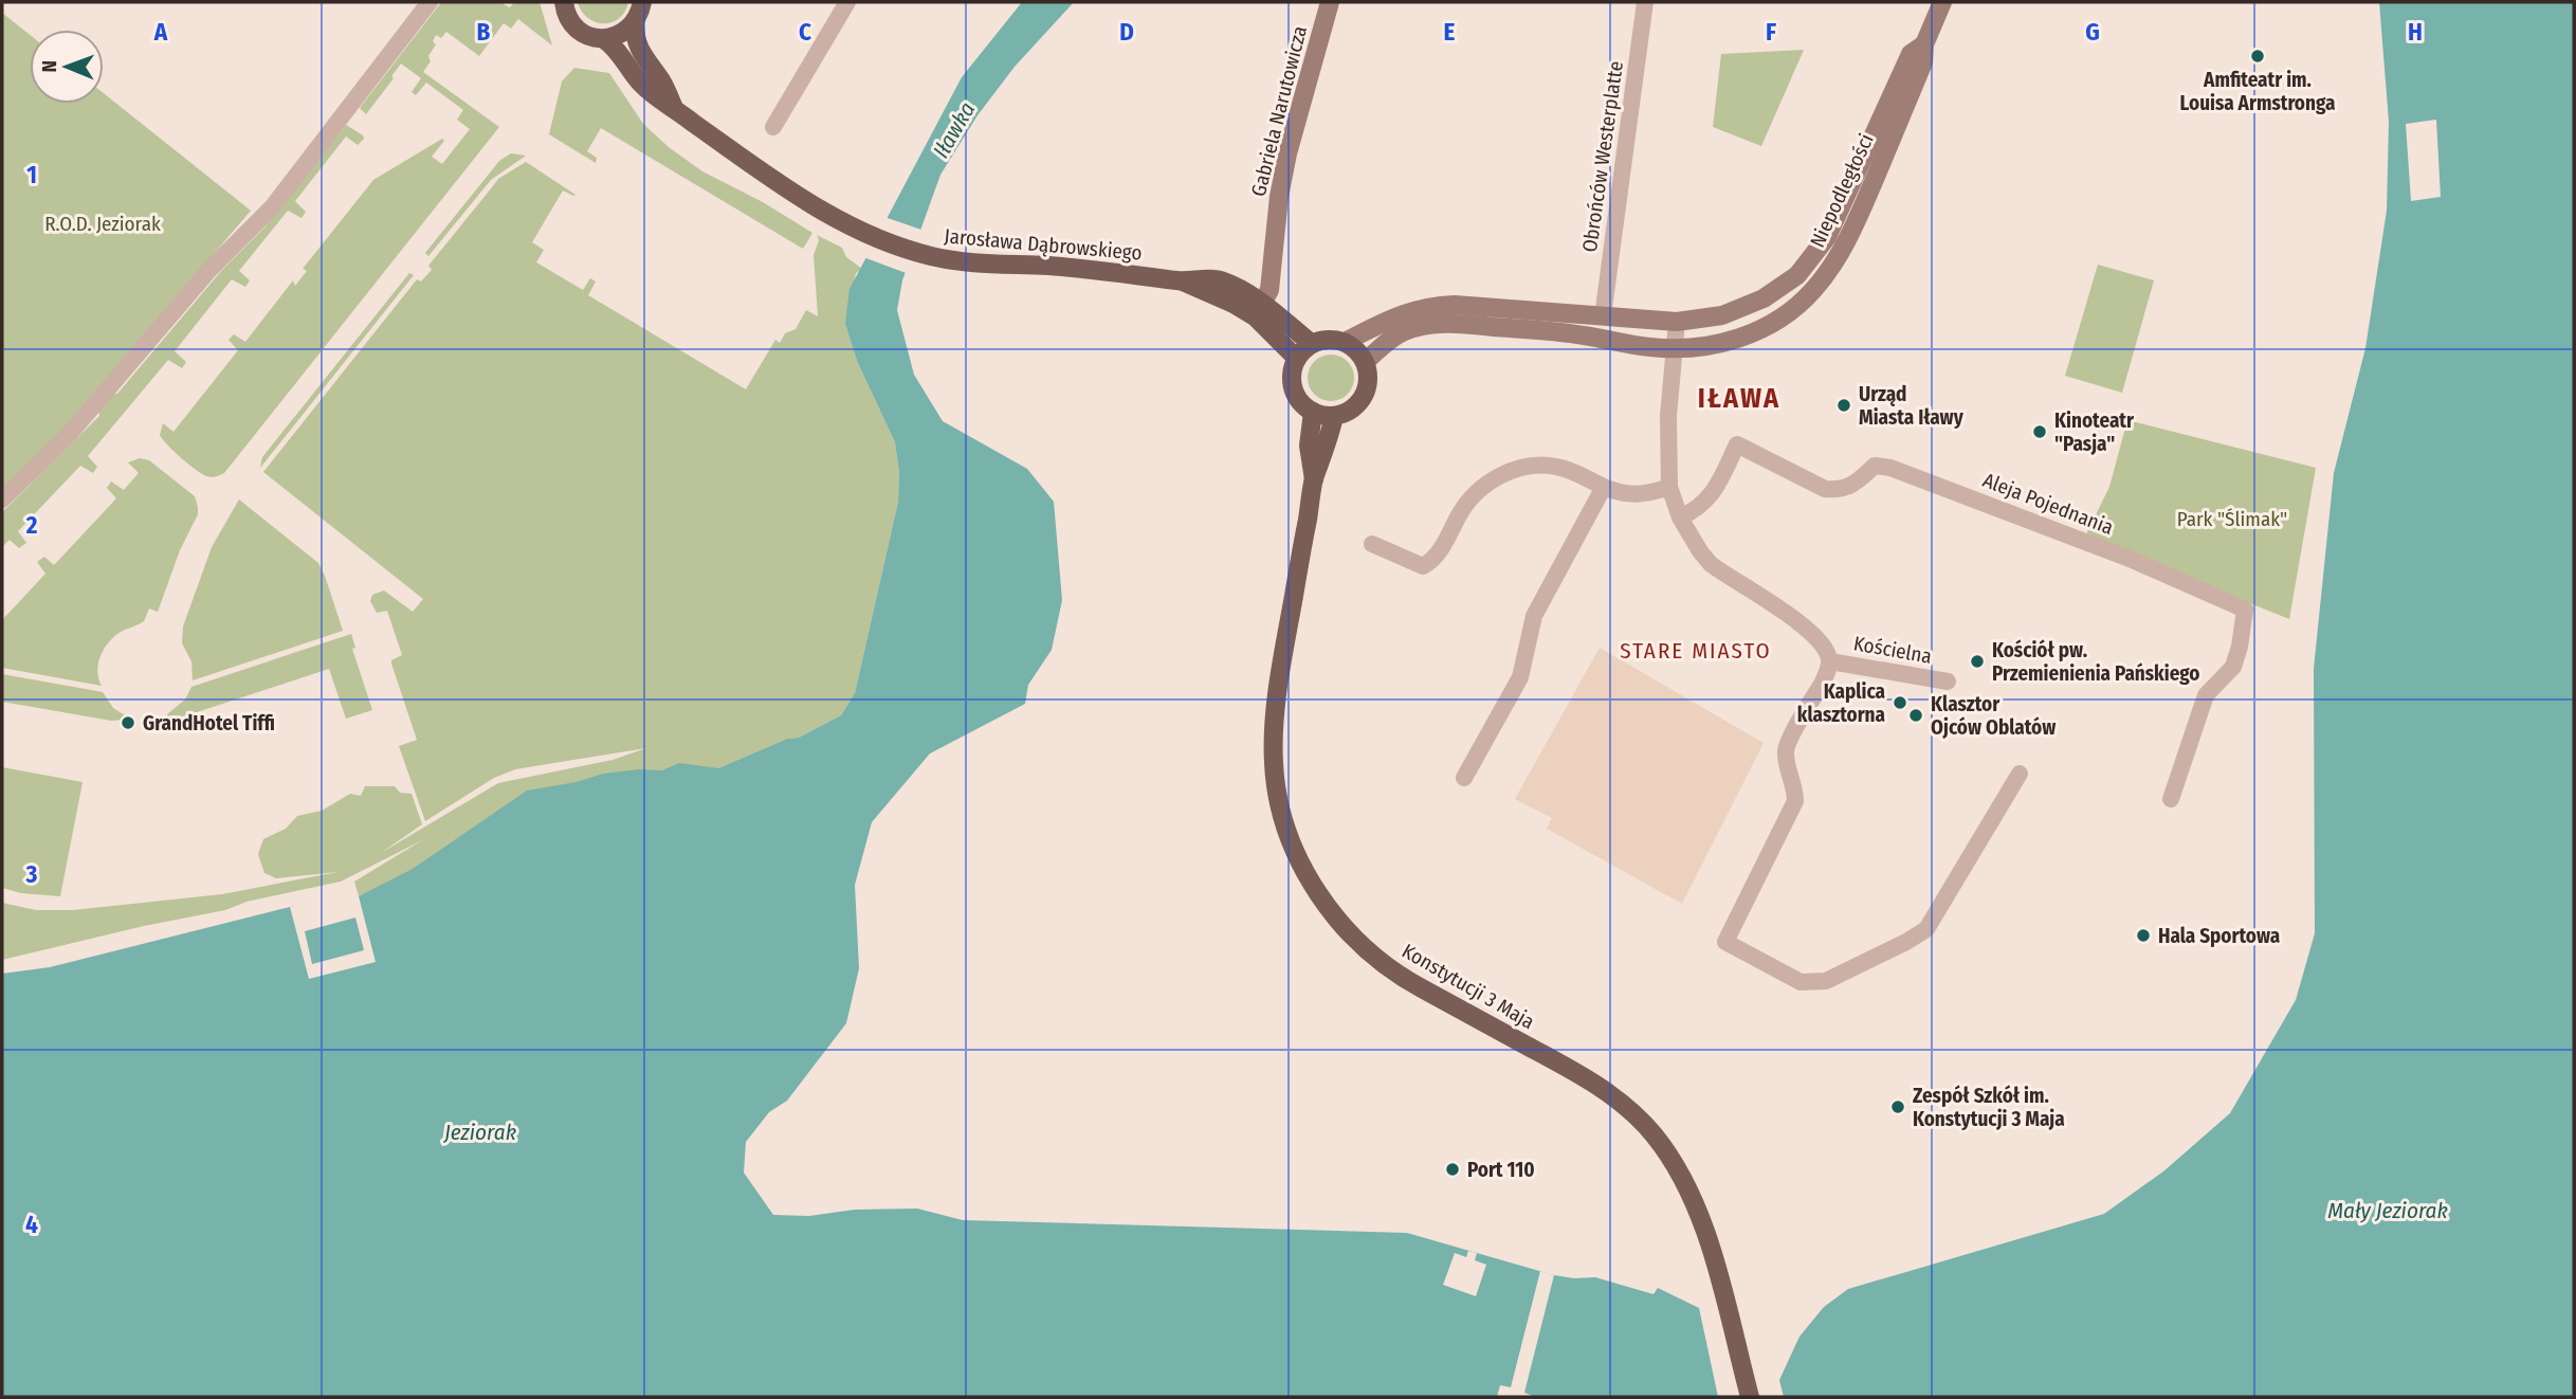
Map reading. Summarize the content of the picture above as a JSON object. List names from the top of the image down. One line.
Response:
{"streets":{"main road":["Gabriela Narutowicza","Niepodległości","Jarosława Dąbrowskiego","Konstytucji 3 Maja"],"street":["Obrońców Westerplatte","Aleja Pojednania","Kościelna"]},"crossings":[["Gabriela Narutowicza","Jarosława Dąbrowskiego"],["Obrońców Westerplatte","Niepodległości"],["Niepodległości","Jarosława Dąbrowskiego"],["Niepodległości","Konstytucji 3 Maja"],["Jarosława Dąbrowskiego","Konstytucji 3 Maja"]],"districts":["IŁAWA","STARE MIASTO"],"water":["Iławka","Jeziorak","Mały Jeziorak"],"parks":["R.O.D. Jeziorak","Park \"Ślimak\""],"places":["Amfiteatr im. Louisa Armstronga","Urząd Miasta Iławy","Kinoteatr \"Pasja\"","Kościół pw. Przemienienia Pańskiego","Kaplica klasztorna","Klasztor Ojców Oblatów","GrandHotel Tiffi","Hala Sportowa","Zespół Szkół im. Konstytucji 3 Maja","Port 110"],"north":"left","grid":{"columns":["A","B","C","D","E","F","G","H"],"rows":["1","2","3","4"]}}
